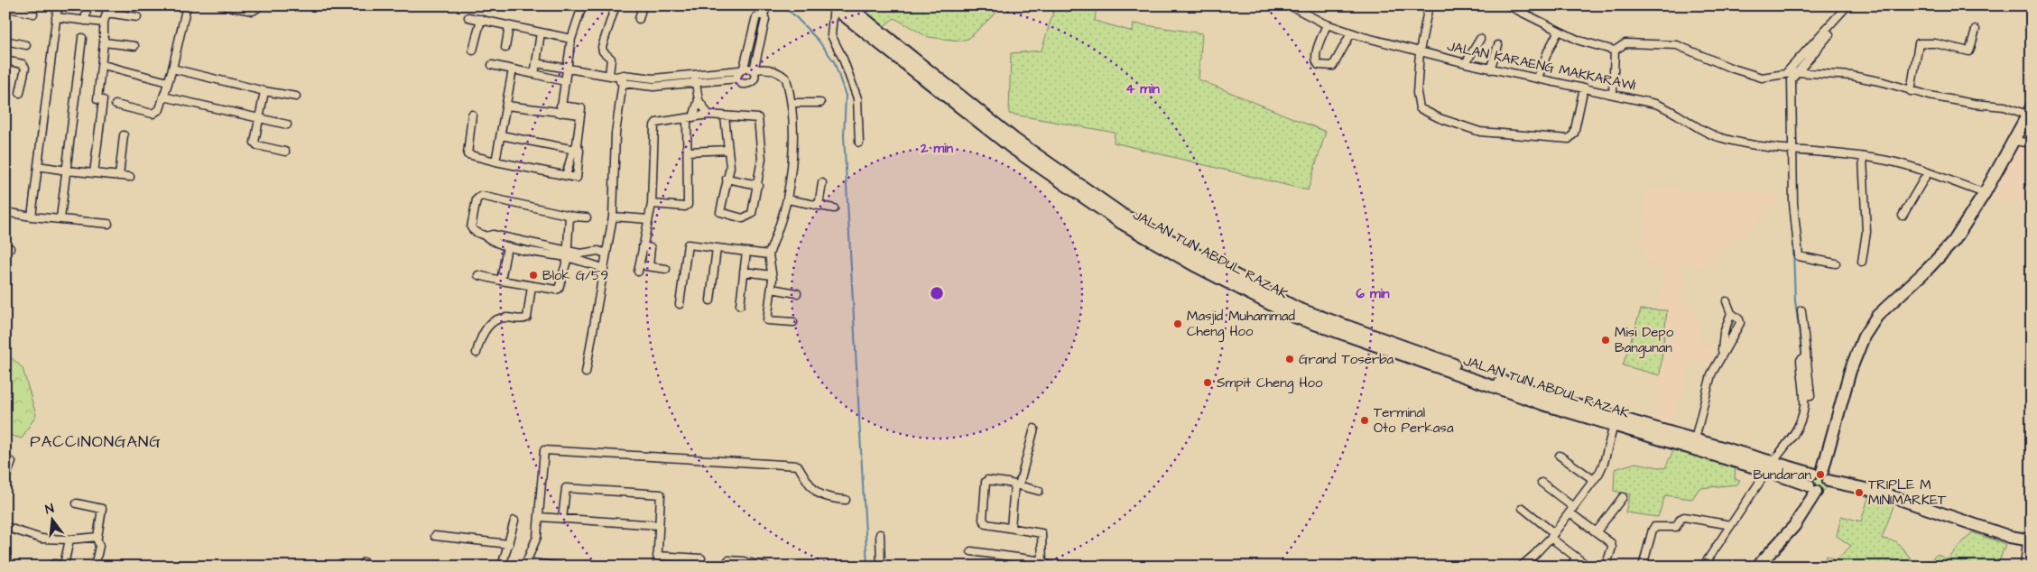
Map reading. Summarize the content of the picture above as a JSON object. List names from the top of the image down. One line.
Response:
{"streets":{"main road":["JALAN TUN ABDUL RAZAK"],"street":["JALAN KARAENG MAKKARAWI"]},"districts":["PACCINONGANG"],"places":["Blok G/59","Masjid Muhammad Cheng Hoo","Misi Depo Bangunan","Grand Toserba","Smpit Cheng Hoo","Terminal Oto Perkasa","Bundaran","TRIPLE M MINIMARKET"],"north":"top","rings":["4 min","2 min","6 min"]}
